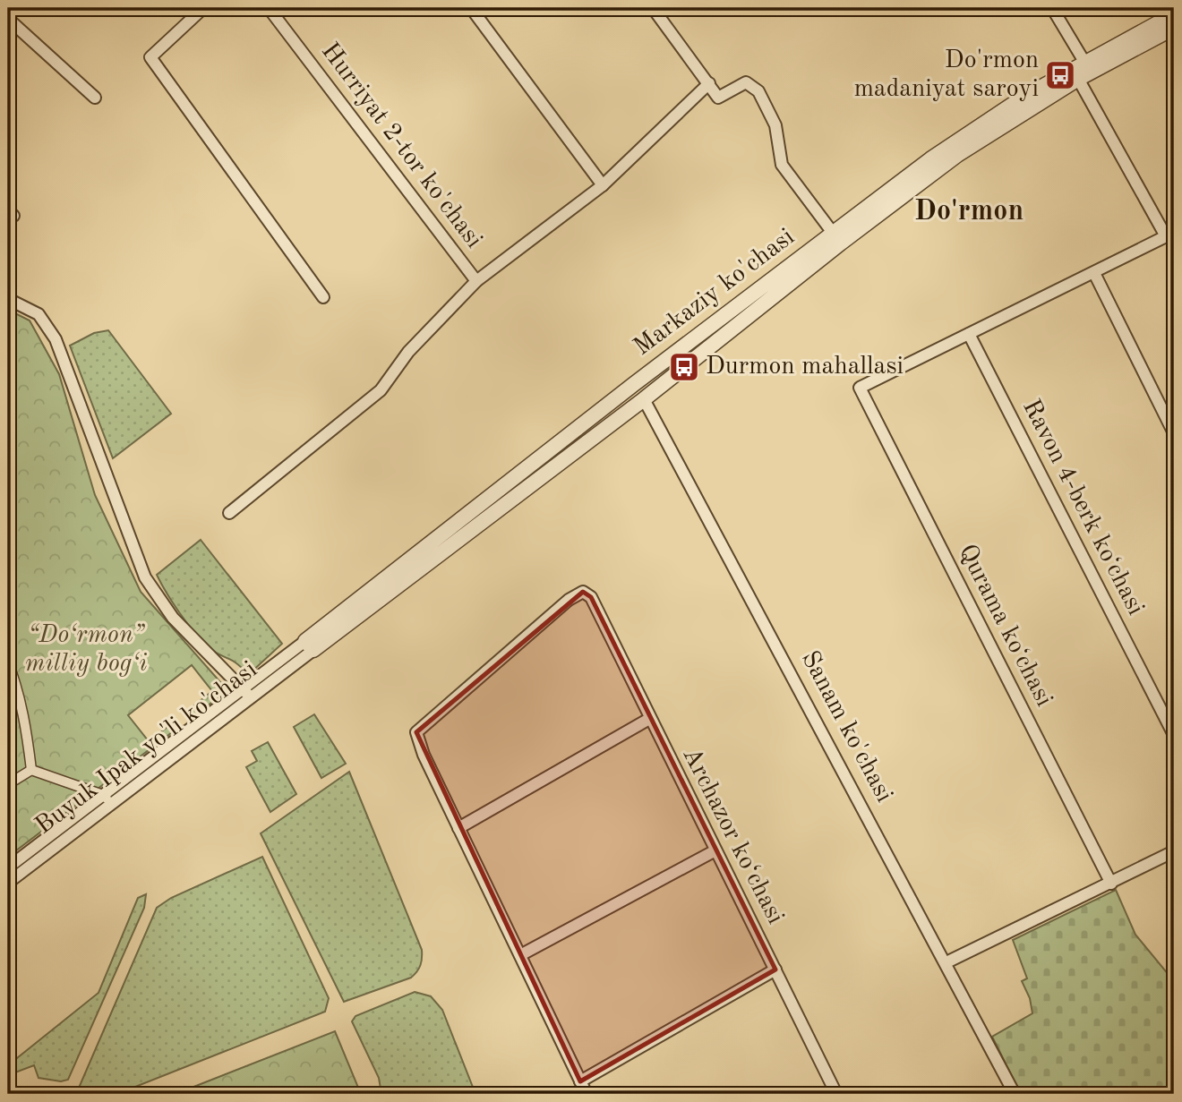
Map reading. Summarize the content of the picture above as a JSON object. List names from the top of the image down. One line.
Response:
{"streets":{"street":["Hurriyat 2-tor ko'chasi","Markaziy ko'chasi","Ravon 4-berk koʻchasi","Qurama koʻchasi","Sanam ko'chasi","Buyuk Ipak yo'li ko'chasi","Archazor ko‘chasi"]},"crossings":[["Markaziy ko'chasi","Sanam ko'chasi"],["Markaziy ko'chasi","Buyuk Ipak yo'li ko'chasi"],["Ravon 4-berk koʻchasi","Qurama koʻchasi"]],"districts":["Do'rmon"],"parks":["“Do‘rmon” milliy bog‘i"],"places":{"bus stop":["Do'rmon madaniyat saroyi","Durmon mahallasi"]}}
